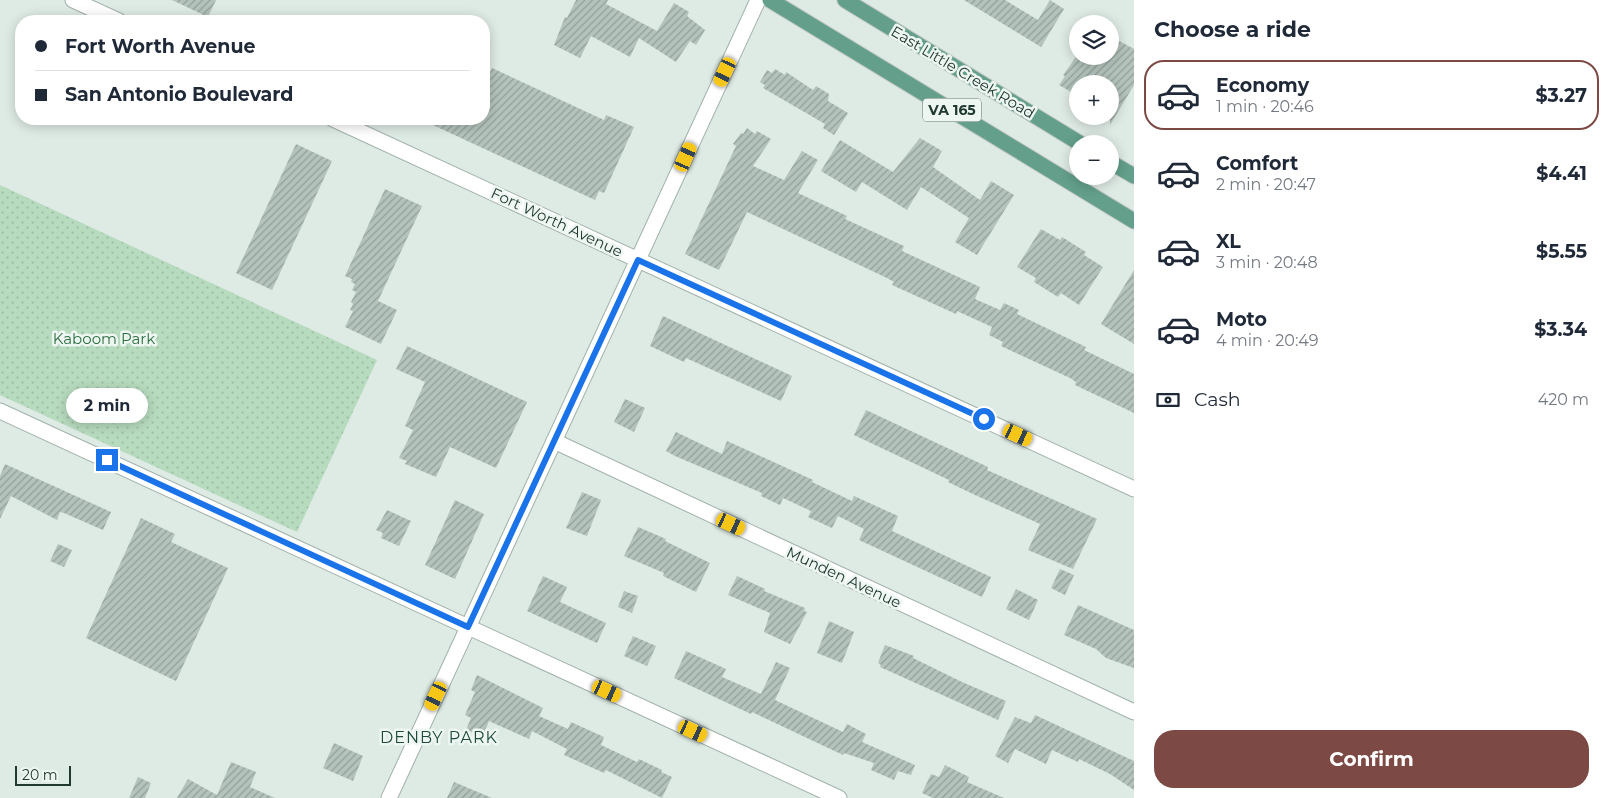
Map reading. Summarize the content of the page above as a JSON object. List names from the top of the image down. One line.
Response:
{"streets":{"main road":["East Little Creek Road","VA 165"],"street":["Fort Worth Avenue","Munden Avenue"]},"districts":["DENBY PARK"],"parks":["Kaboom Park"],"scale_bar":"20 m","page":{"heading":"Choose a ride","map_buttons":["+","−"],"banner":["Fort Worth Avenue","San Antonio Boulevard"],"list":[{"name":"Economy","note":"1 min · 20:46","value":"$3.27"},{"name":"Comfort","note":"2 min · 20:47","value":"$4.41"},{"name":"XL","note":"3 min · 20:48","value":"$5.55"},{"name":"Moto","note":"4 min · 20:49","value":"$3.34"}],"pay":["Cash","420 m"],"bubble":"2 min","buttons":"Confirm","scale":"20 m"}}
